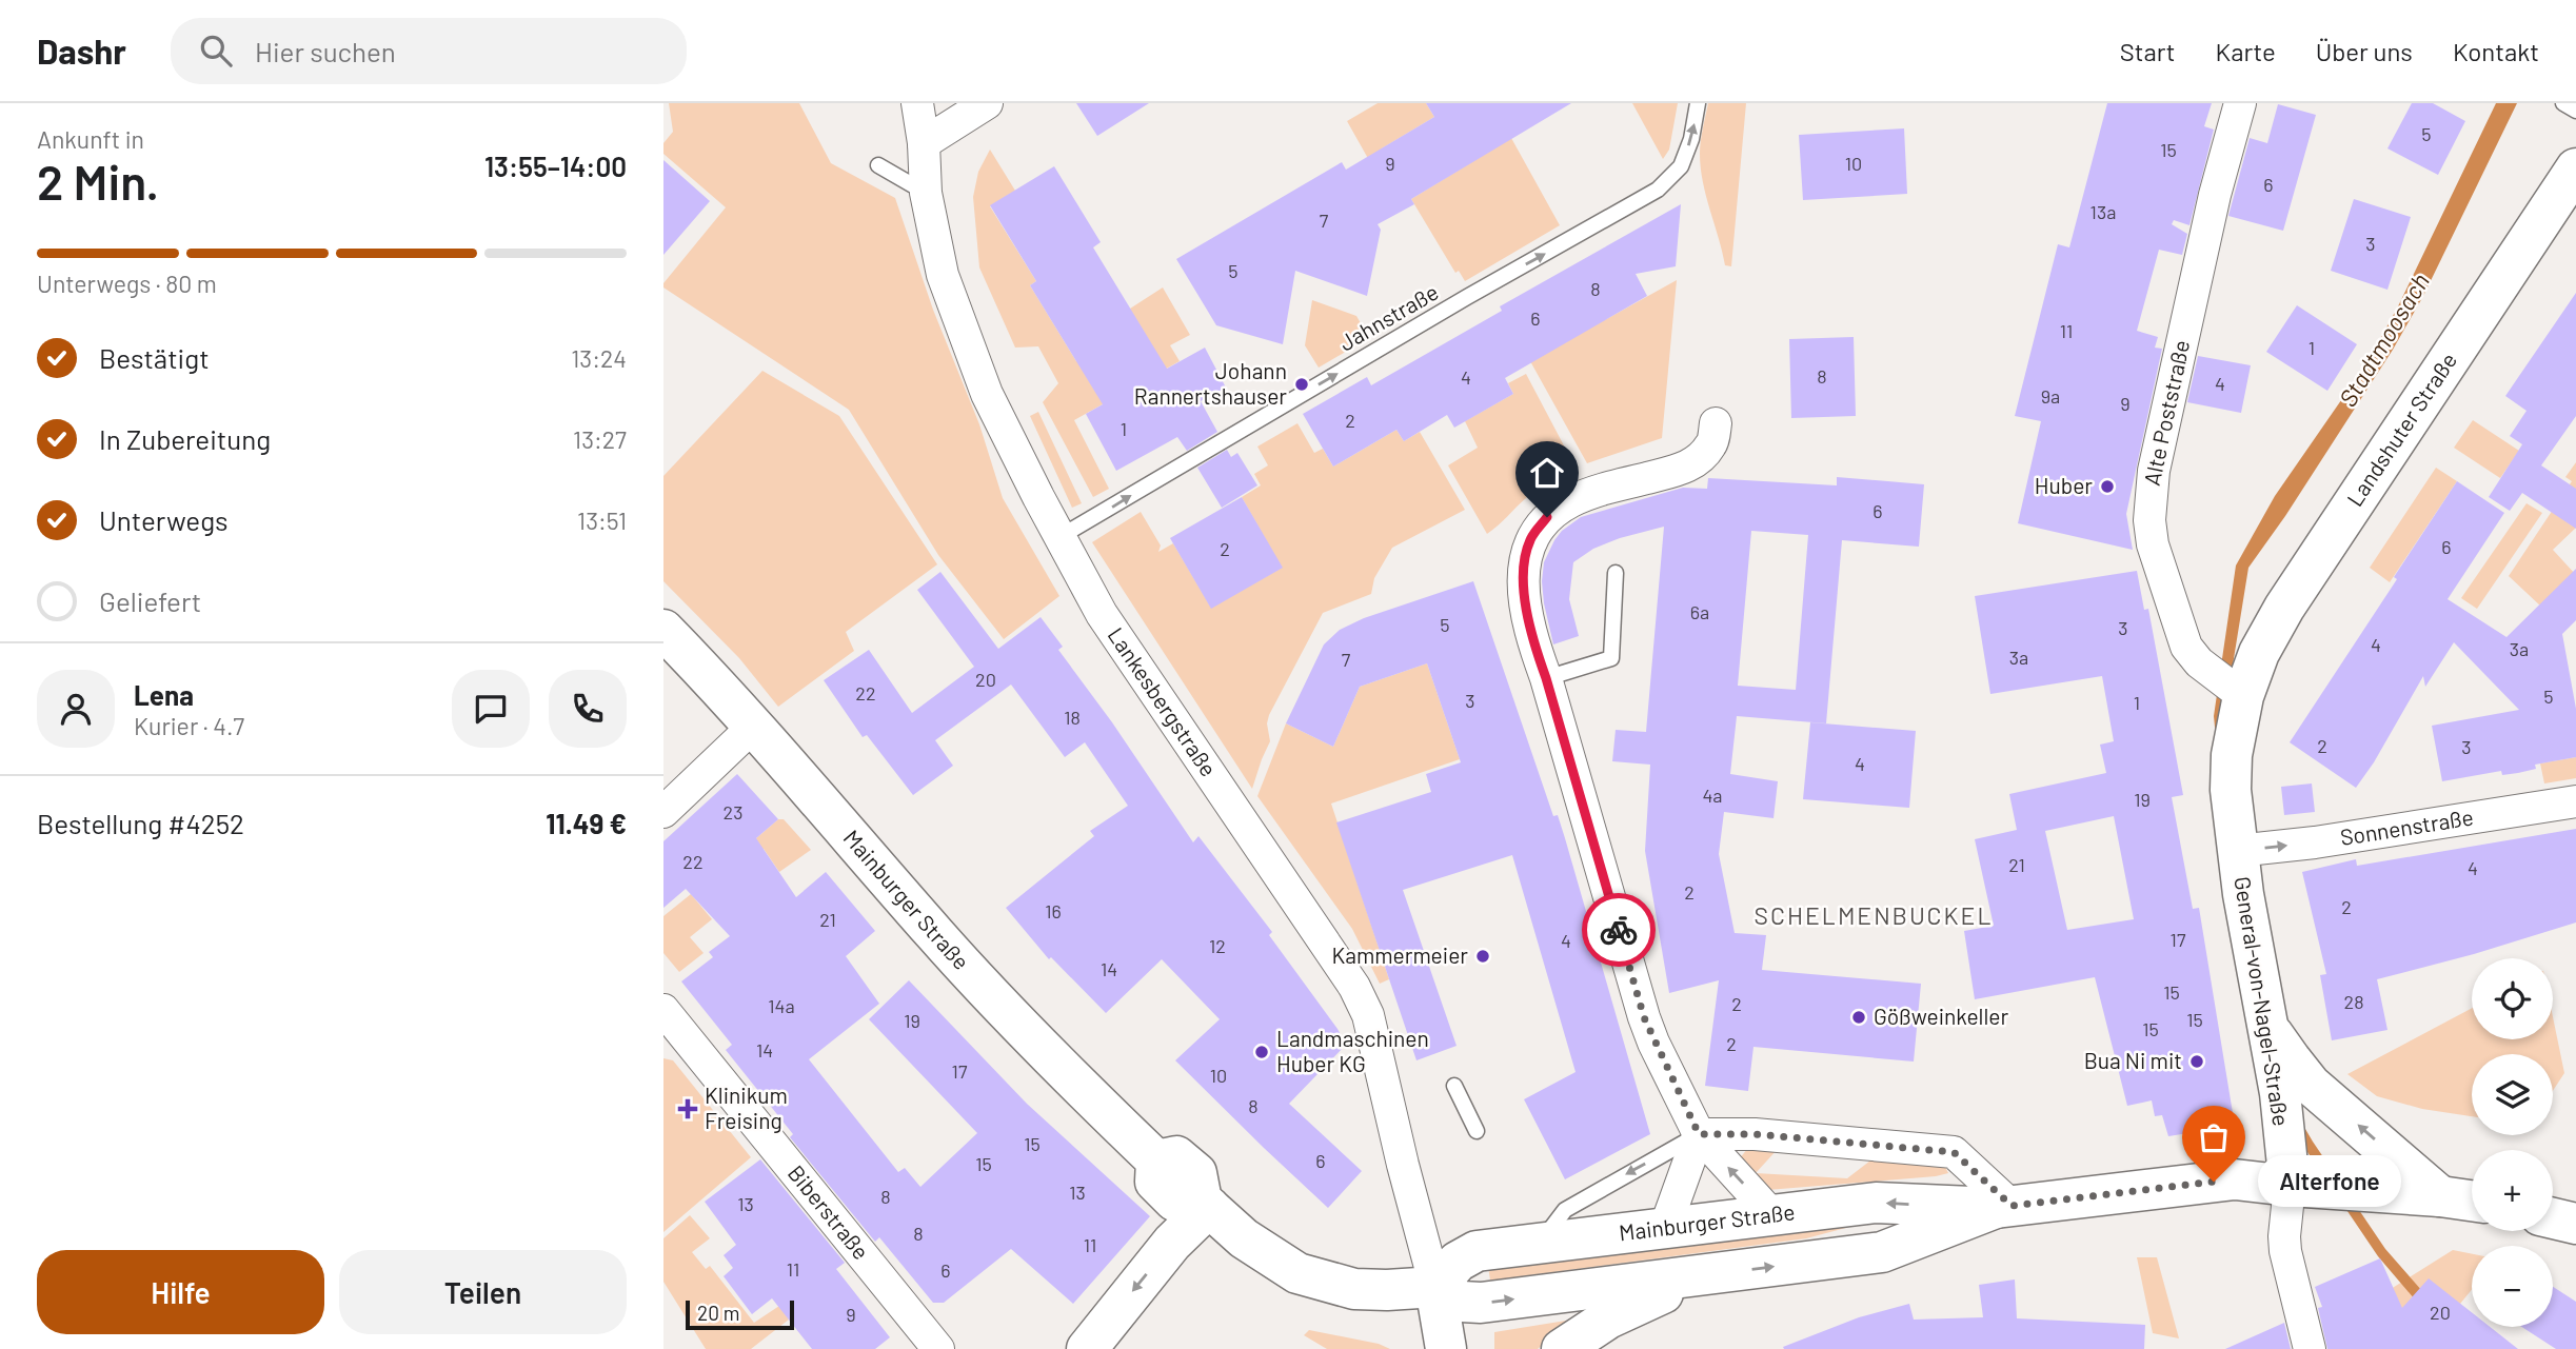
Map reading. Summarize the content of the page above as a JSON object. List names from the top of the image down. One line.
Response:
{"streets":{"main road":["Landshuter Straße","Mainburger Straße","General-von-Nagel-Straße"],"street":["Alte Poststraße","Lankesbergstraße","Sonnenstraße","Biberstraße"],"lane":["Jahnstraße"]},"crossings":[["Jahnstraße","Lankesbergstraße"],["Alte Poststraße","Landshuter Straße"],["Alte Poststraße","General-von-Nagel-Straße"],["Landshuter Straße","General-von-Nagel-Straße"],["Lankesbergstraße","Mainburger Straße"],["Sonnenstraße","General-von-Nagel-Straße"],["Mainburger Straße","General-von-Nagel-Straße"]],"one_way":["Jahnstraße","Sonnenstraße"],"districts":["SCHELMENBUCKEL"],"water":["Stadtmoosach"],"places":{"other":["Johann Rannertshauser","Huber","Kammermeier","Gößweinkeller","Landmaschinen Huber KG","Bua Ni mit","Alterfone"],"health":["Klinikum Freising"]},"house_numbers":["5","15","9","10","6","13a","7","3","5","8","6","11","1","8","4","4","9a","9","2","1","6","6","2","6a","5","3","4","3a","3a","7","20","22","5","3","1","18","2","3","4","4a","19","23","22","21","4","2","2","16","21","17","4","12","14","15","28","2","14a","15","19","15","2","14","17","10","8","15","6","15","13","8","13","8","11","11","6","20","9"],"scale_bar":"20 m","page":{"header":"Dashr","search":"Hier suchen","nav":["Start","Karte","Über uns","Kontakt"],"heading":["2 Min.","Ankunft in","13:55–14:00"],"panel":["Lena","Kurier · 4.7","Bestellung #4252","11.49 €"],"bar":"Unterwegs · 80 m","list":[["Bestätigt","13:24"],["In Zubereitung","13:27"],["Unterwegs","13:51"],"Geliefert"],"map_buttons":["+","−"],"bubble":"Alterfone","buttons":["Hilfe","Teilen"],"scale":"20 m"}}
